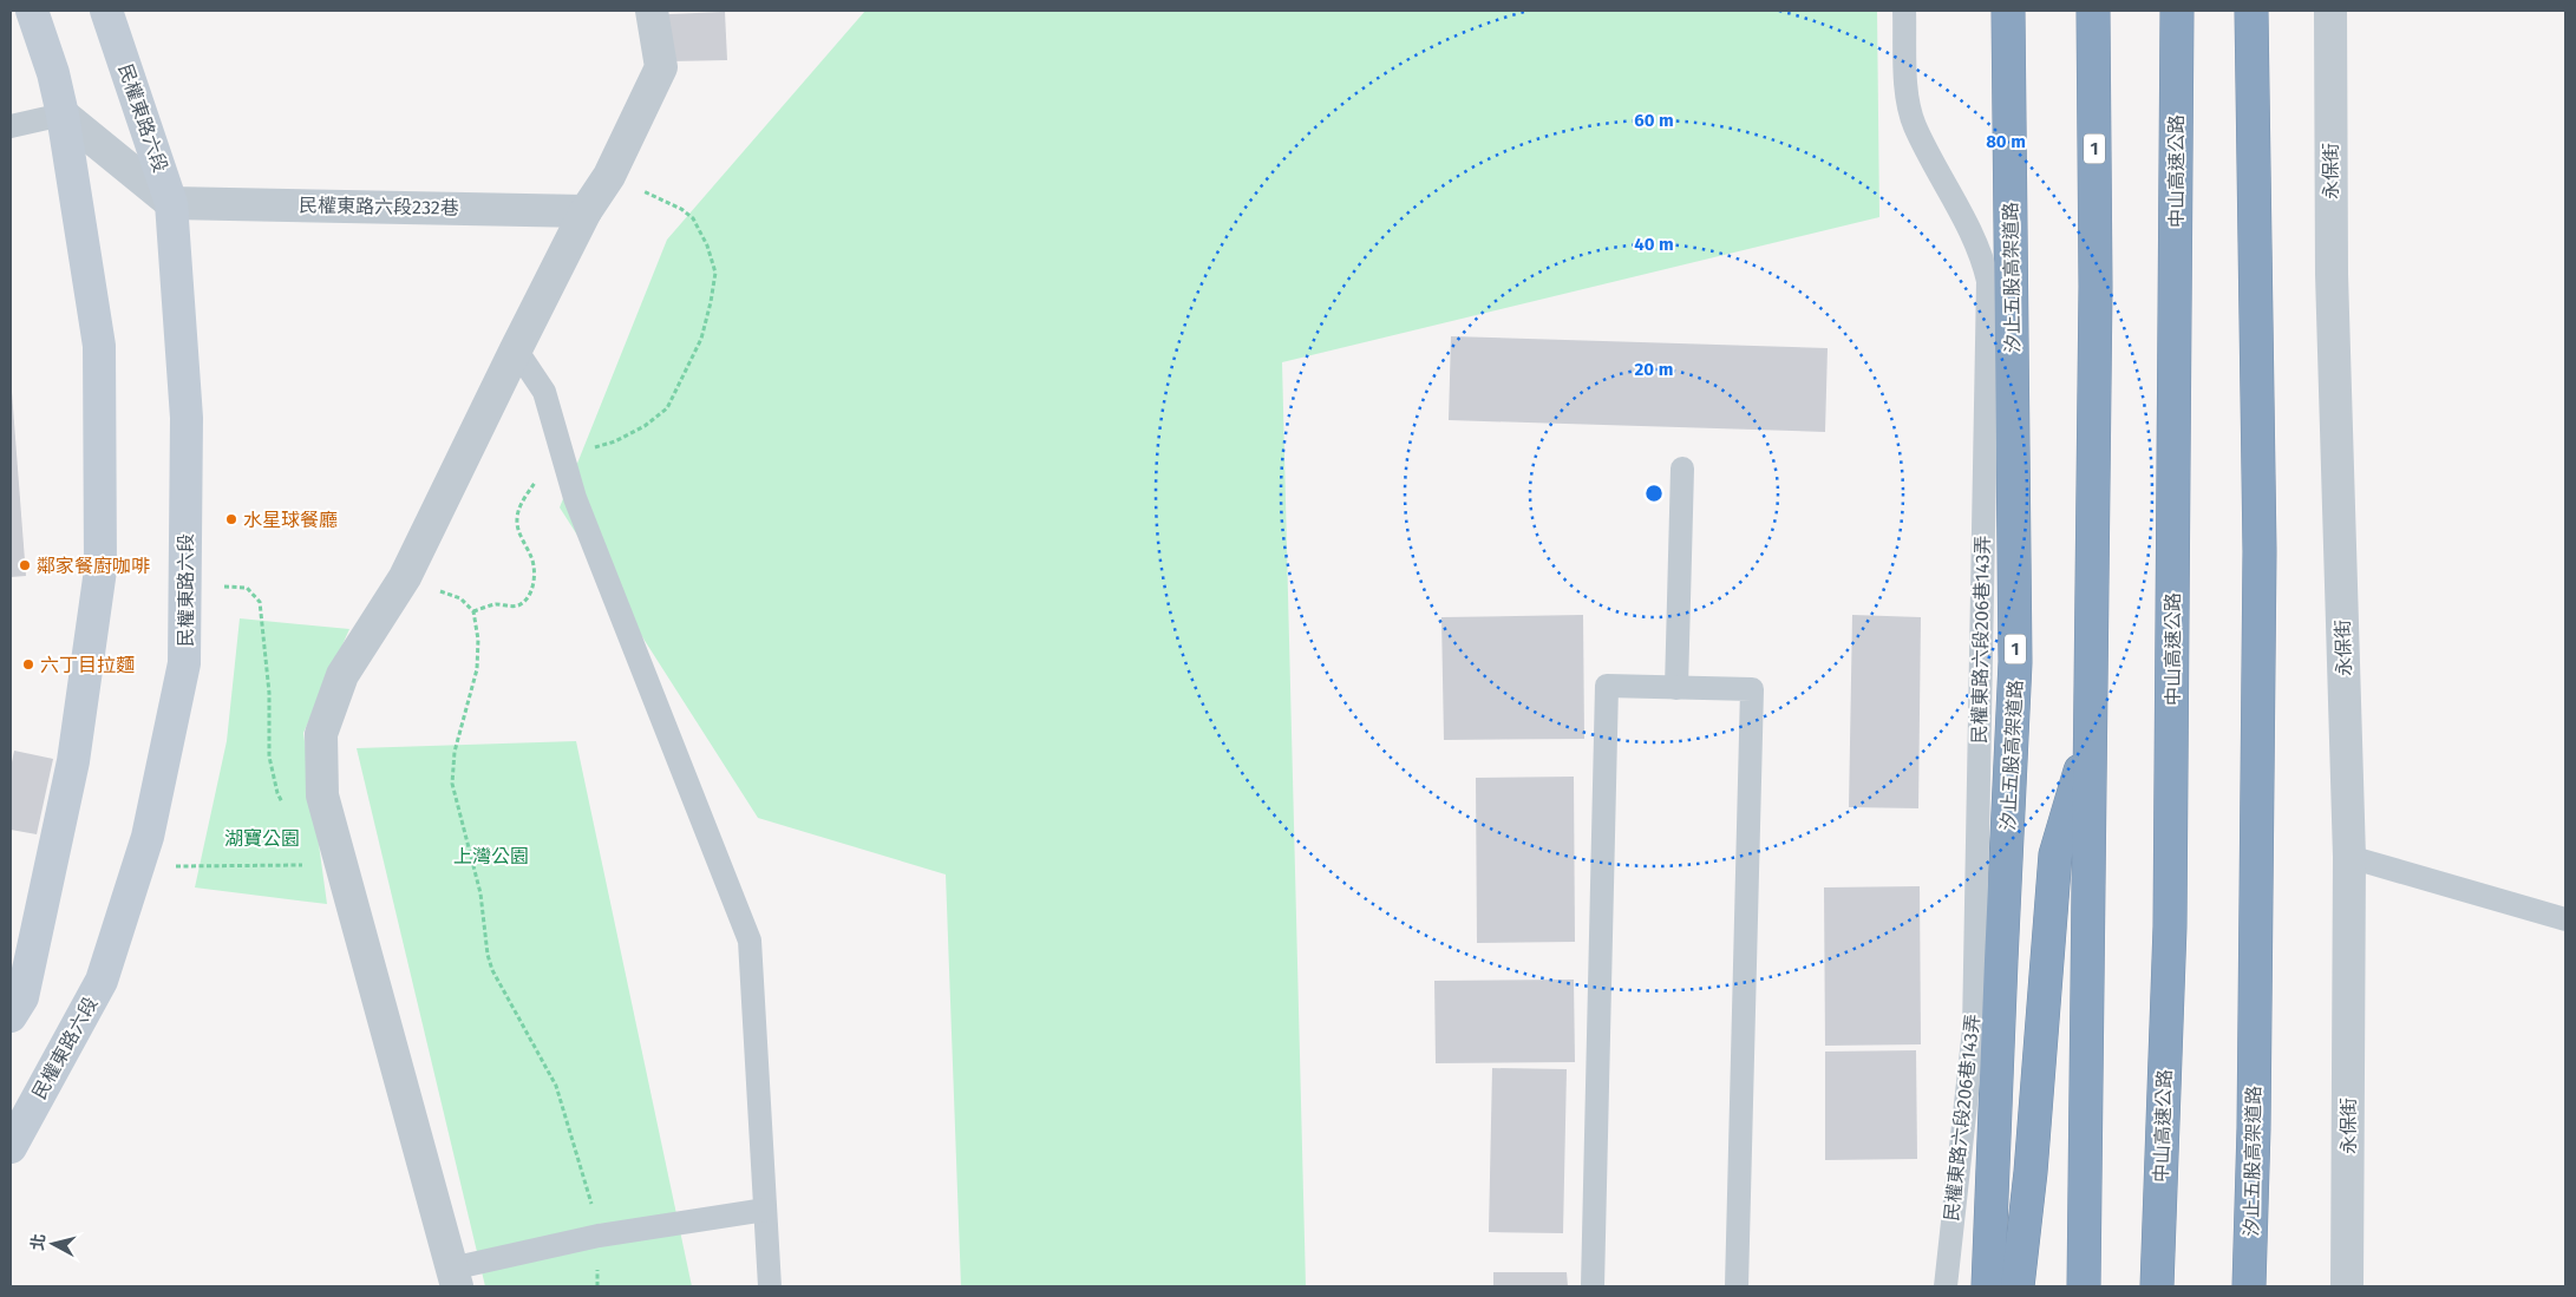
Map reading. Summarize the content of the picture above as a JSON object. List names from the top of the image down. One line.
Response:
{"streets":{"highway":["1","中山高速公路","汐止五股高架道路"],"main road":["民權東路六段"],"street":["永保街","民權東路六段232巷"],"lane":["民權東路六段206巷143弄"]},"crossings":[["民權東路六段","民權東路六段232巷"]],"parks":["湖寶公園","上灣公園"],"places":["水星球餐廳","鄰家餐廚咖啡","六丁目拉麵"],"north":"left","rings":["60 m","80 m","40 m","20 m"]}
